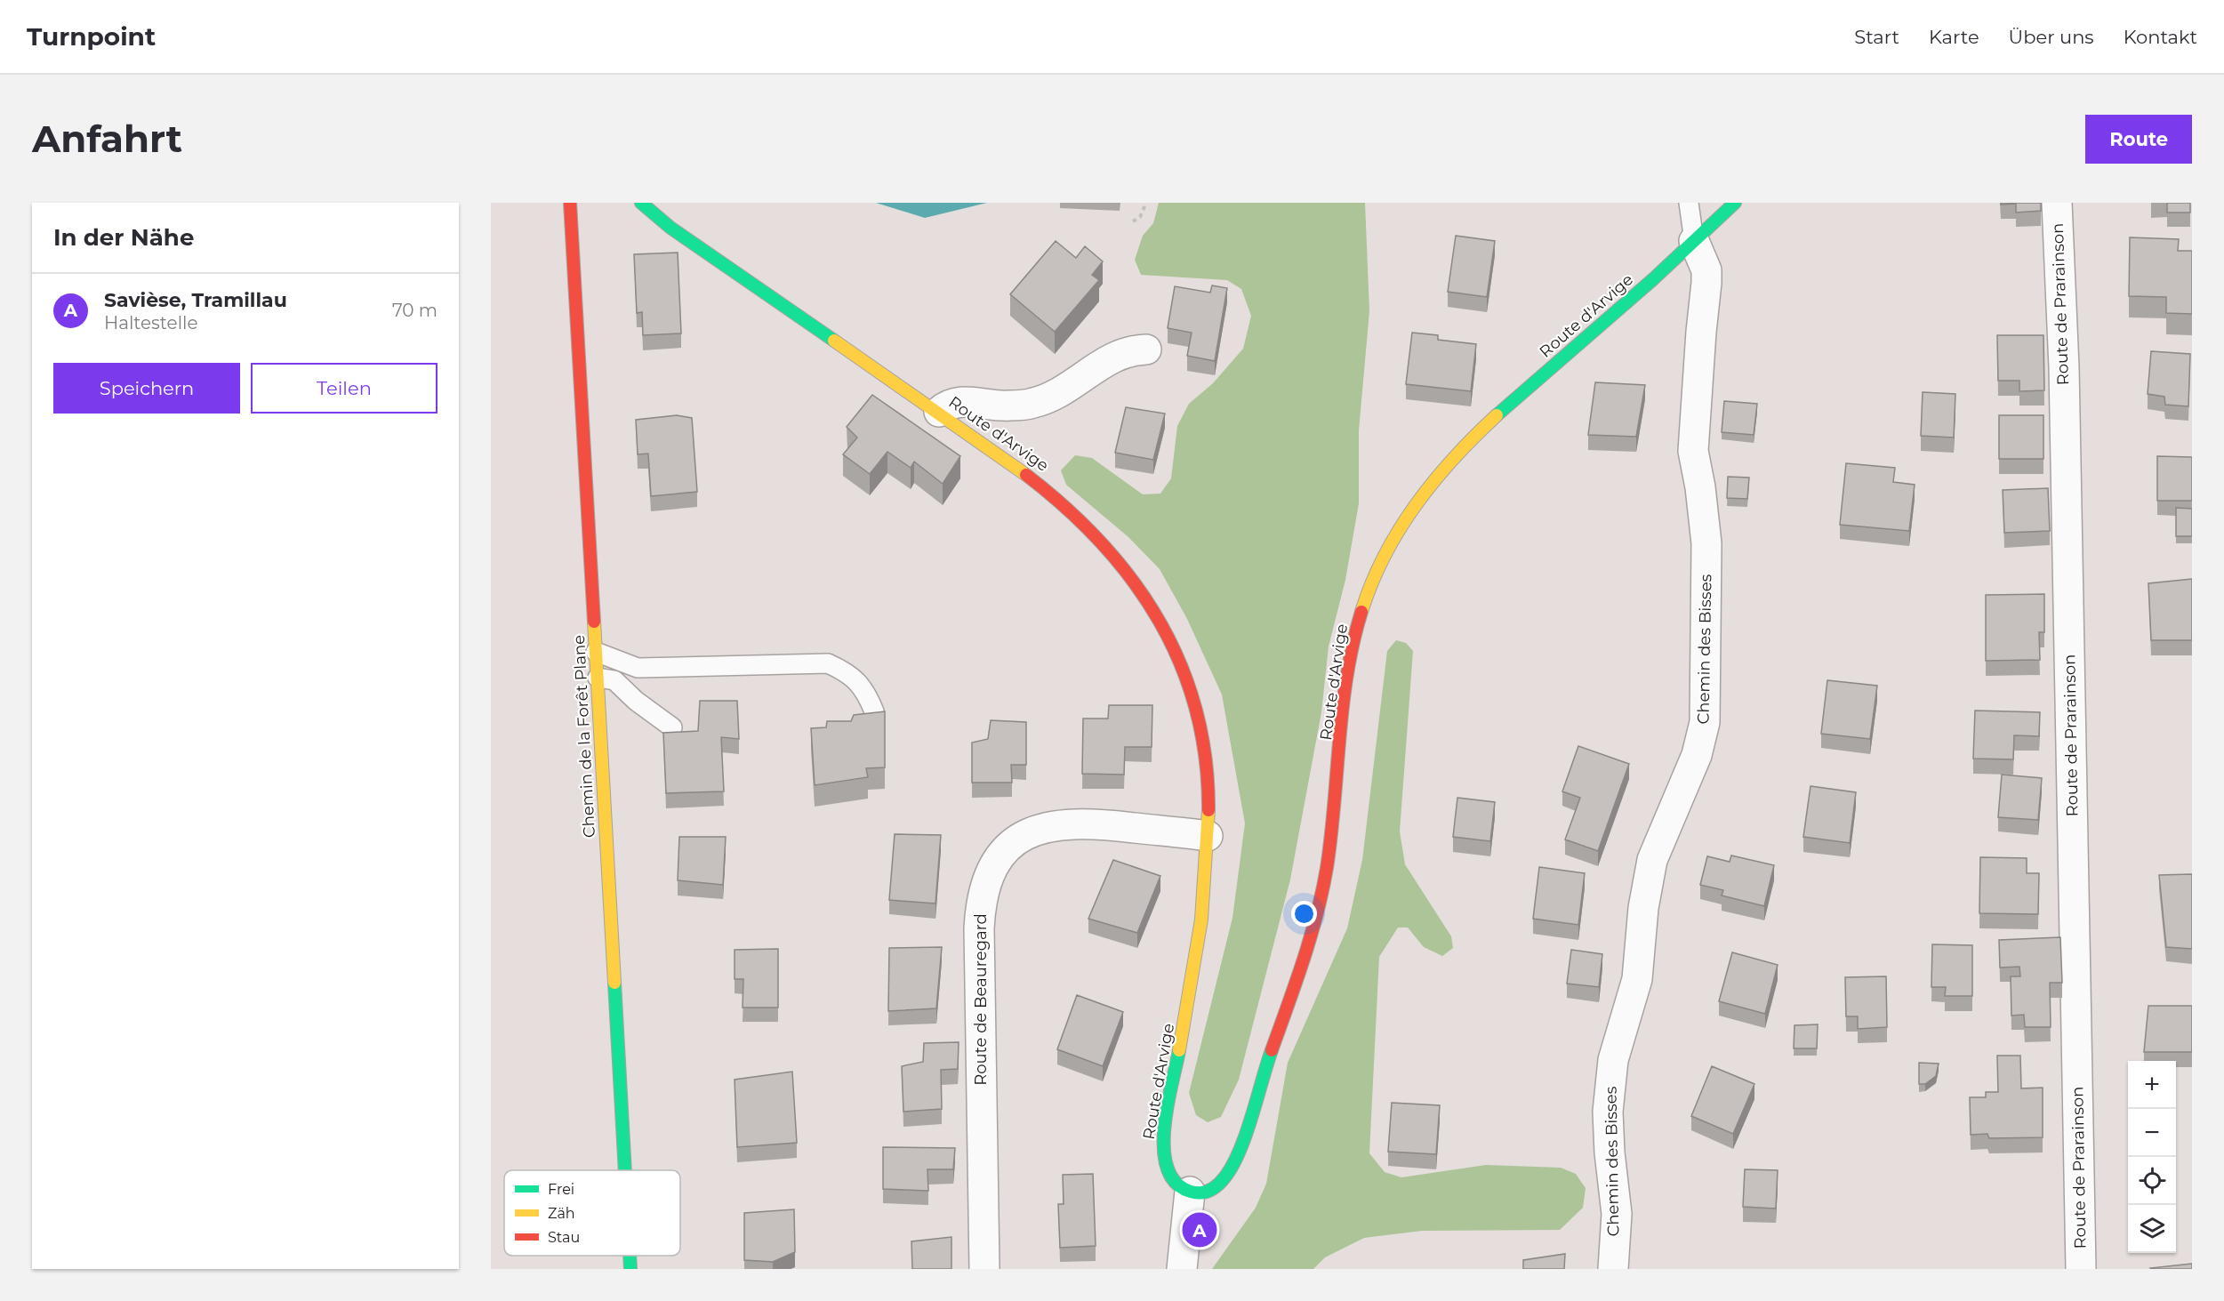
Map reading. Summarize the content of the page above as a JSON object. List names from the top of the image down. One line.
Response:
{"streets":{"street":["Route de Prarainson","Route d'Arvige","Chemin des Bisses","Chemin de la Forêt Plane","Route de Beauregard"]},"crossings":[["Route d'Arvige","Chemin des Bisses"],["Route d'Arvige","Route de Beauregard"]],"legend":["Frei","Zäh","Stau"],"page":{"header":"Turnpoint","nav":["Start","Karte","Über uns","Kontakt"],"buttons":["Route",["Speichern","Teilen"]],"title":"Anfahrt","heading":"In der Nähe","list":[{"mark":"A","name":"Savièse, Tramillau","note":"Haltestelle","value":"70 m"}],"map_buttons":["+","−"],"pins":"A"}}
